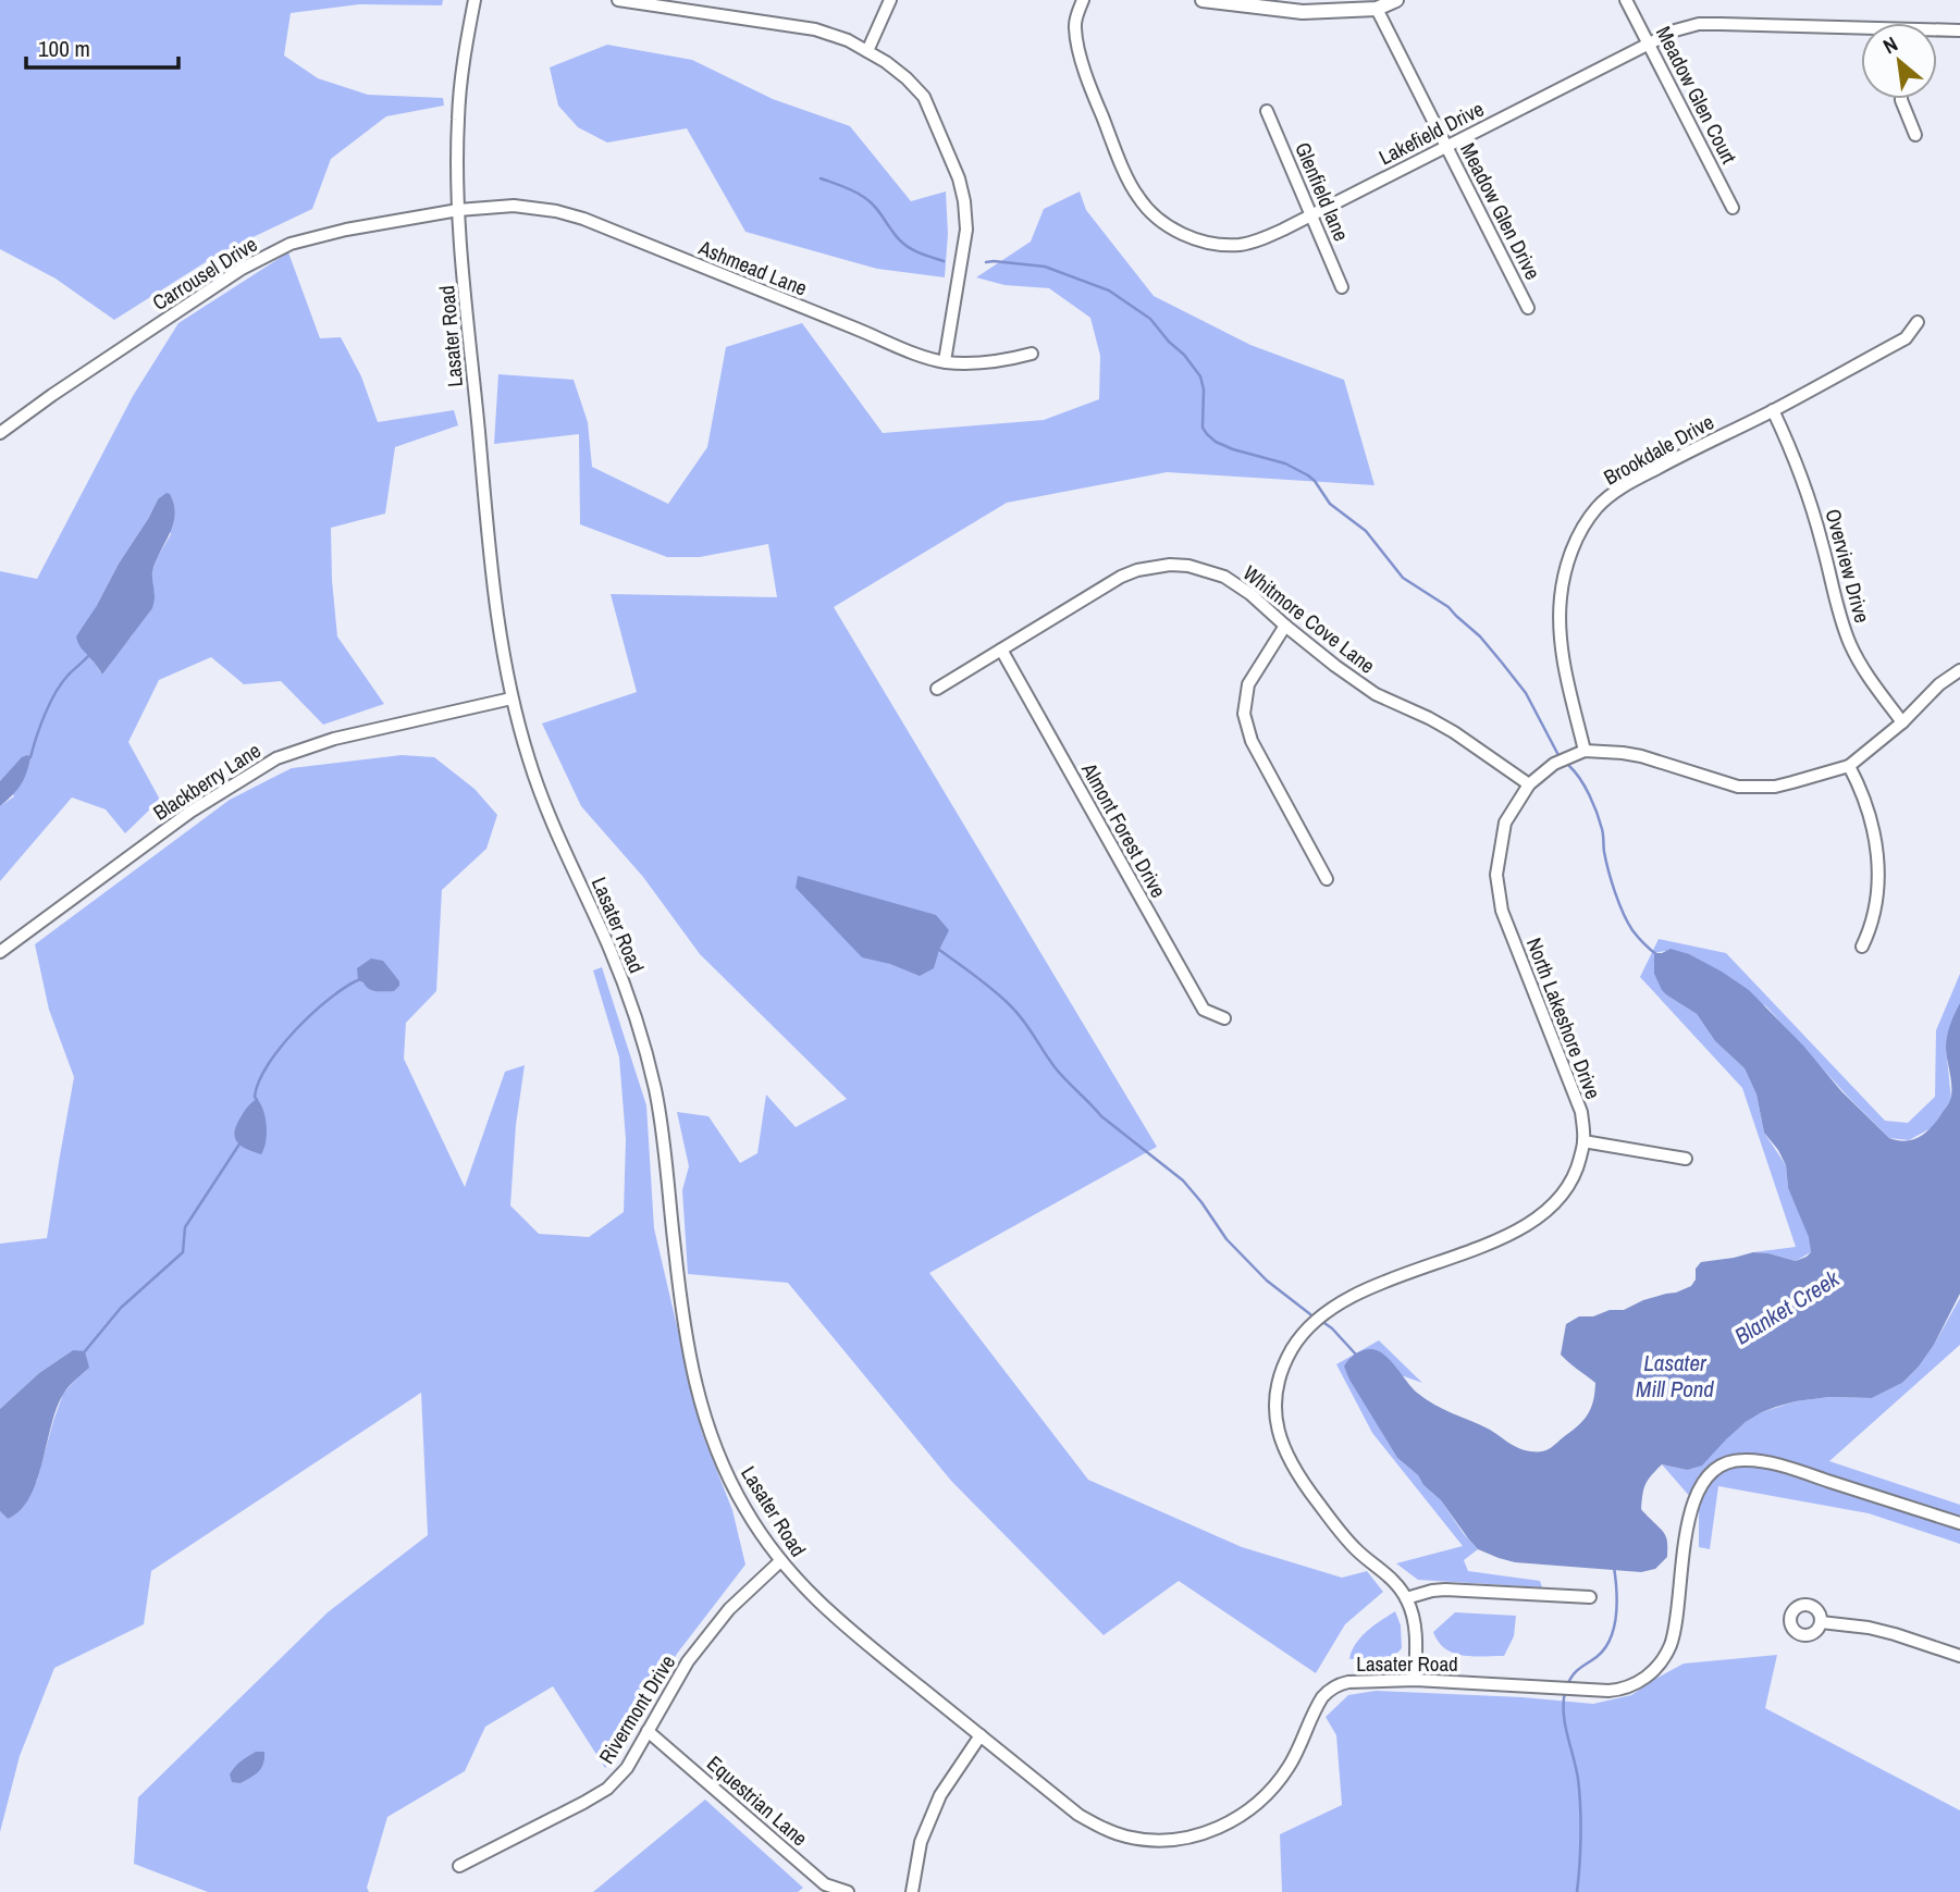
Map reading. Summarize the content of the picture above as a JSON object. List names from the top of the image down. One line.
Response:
{"streets":{"street":["Meadow Glen Court","Lakefield Drive","Glenfield lane","Meadow Glen Drive","Ashmead Lane","Carrousel Drive","Lasater Road","Brookdale Drive","Overview Drive","Whitmore Cove Lane","Blackberry Lane","Almont Forest Drive","North Lakeshore Drive","Rivermont Drive","Equestrian Lane"]},"crossings":[["Meadow Glen Court","Lakefield Drive"],["Lakefield Drive","Glenfield lane"],["Lakefield Drive","Meadow Glen Drive"],["Ashmead Lane","Carrousel Drive"],["Ashmead Lane","Lasater Road"],["Carrousel Drive","Lasater Road"],["Lasater Road","Blackberry Lane"],["Lasater Road","North Lakeshore Drive"],["Lasater Road","Rivermont Drive"],["Brookdale Drive","Overview Drive"],["Brookdale Drive","North Lakeshore Drive"],["Whitmore Cove Lane","Almont Forest Drive"],["Whitmore Cove Lane","North Lakeshore Drive"],["Rivermont Drive","Equestrian Lane"]],"water":["Blanket Creek","Lasater Mill Pond"],"scale_bar":"100 m","north":"top left"}
